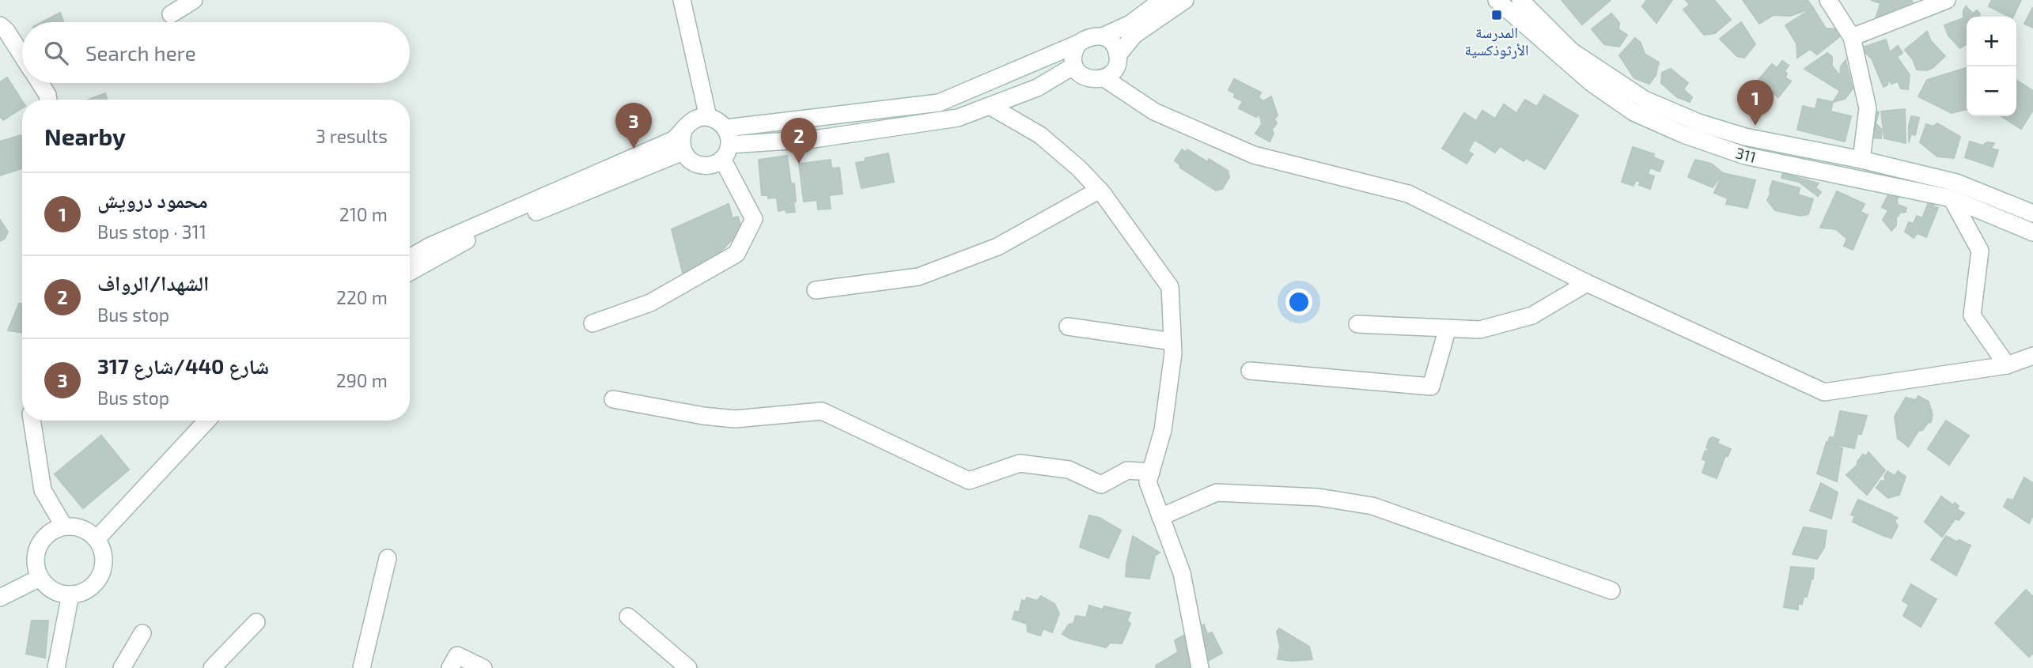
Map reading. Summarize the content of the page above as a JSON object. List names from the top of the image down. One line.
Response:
{"streets":{"street":["311"]},"places":{"transit":["المدرسة الأرثوذكسية"]},"page":{"map_buttons":["+","−"],"search":"Search here","pins":["1","3","2"],"heading":["Nearby","3 results"],"list":[{"mark":"1","name":"محمود درويش","note":"Bus stop · 311","value":"210 m"},{"mark":"2","name":"الشهدا/الرواف","note":"Bus stop","value":"220 m"},{"mark":"3","name":"شارع 440/شارع 317","note":"Bus stop","value":"290 m"}]}}
